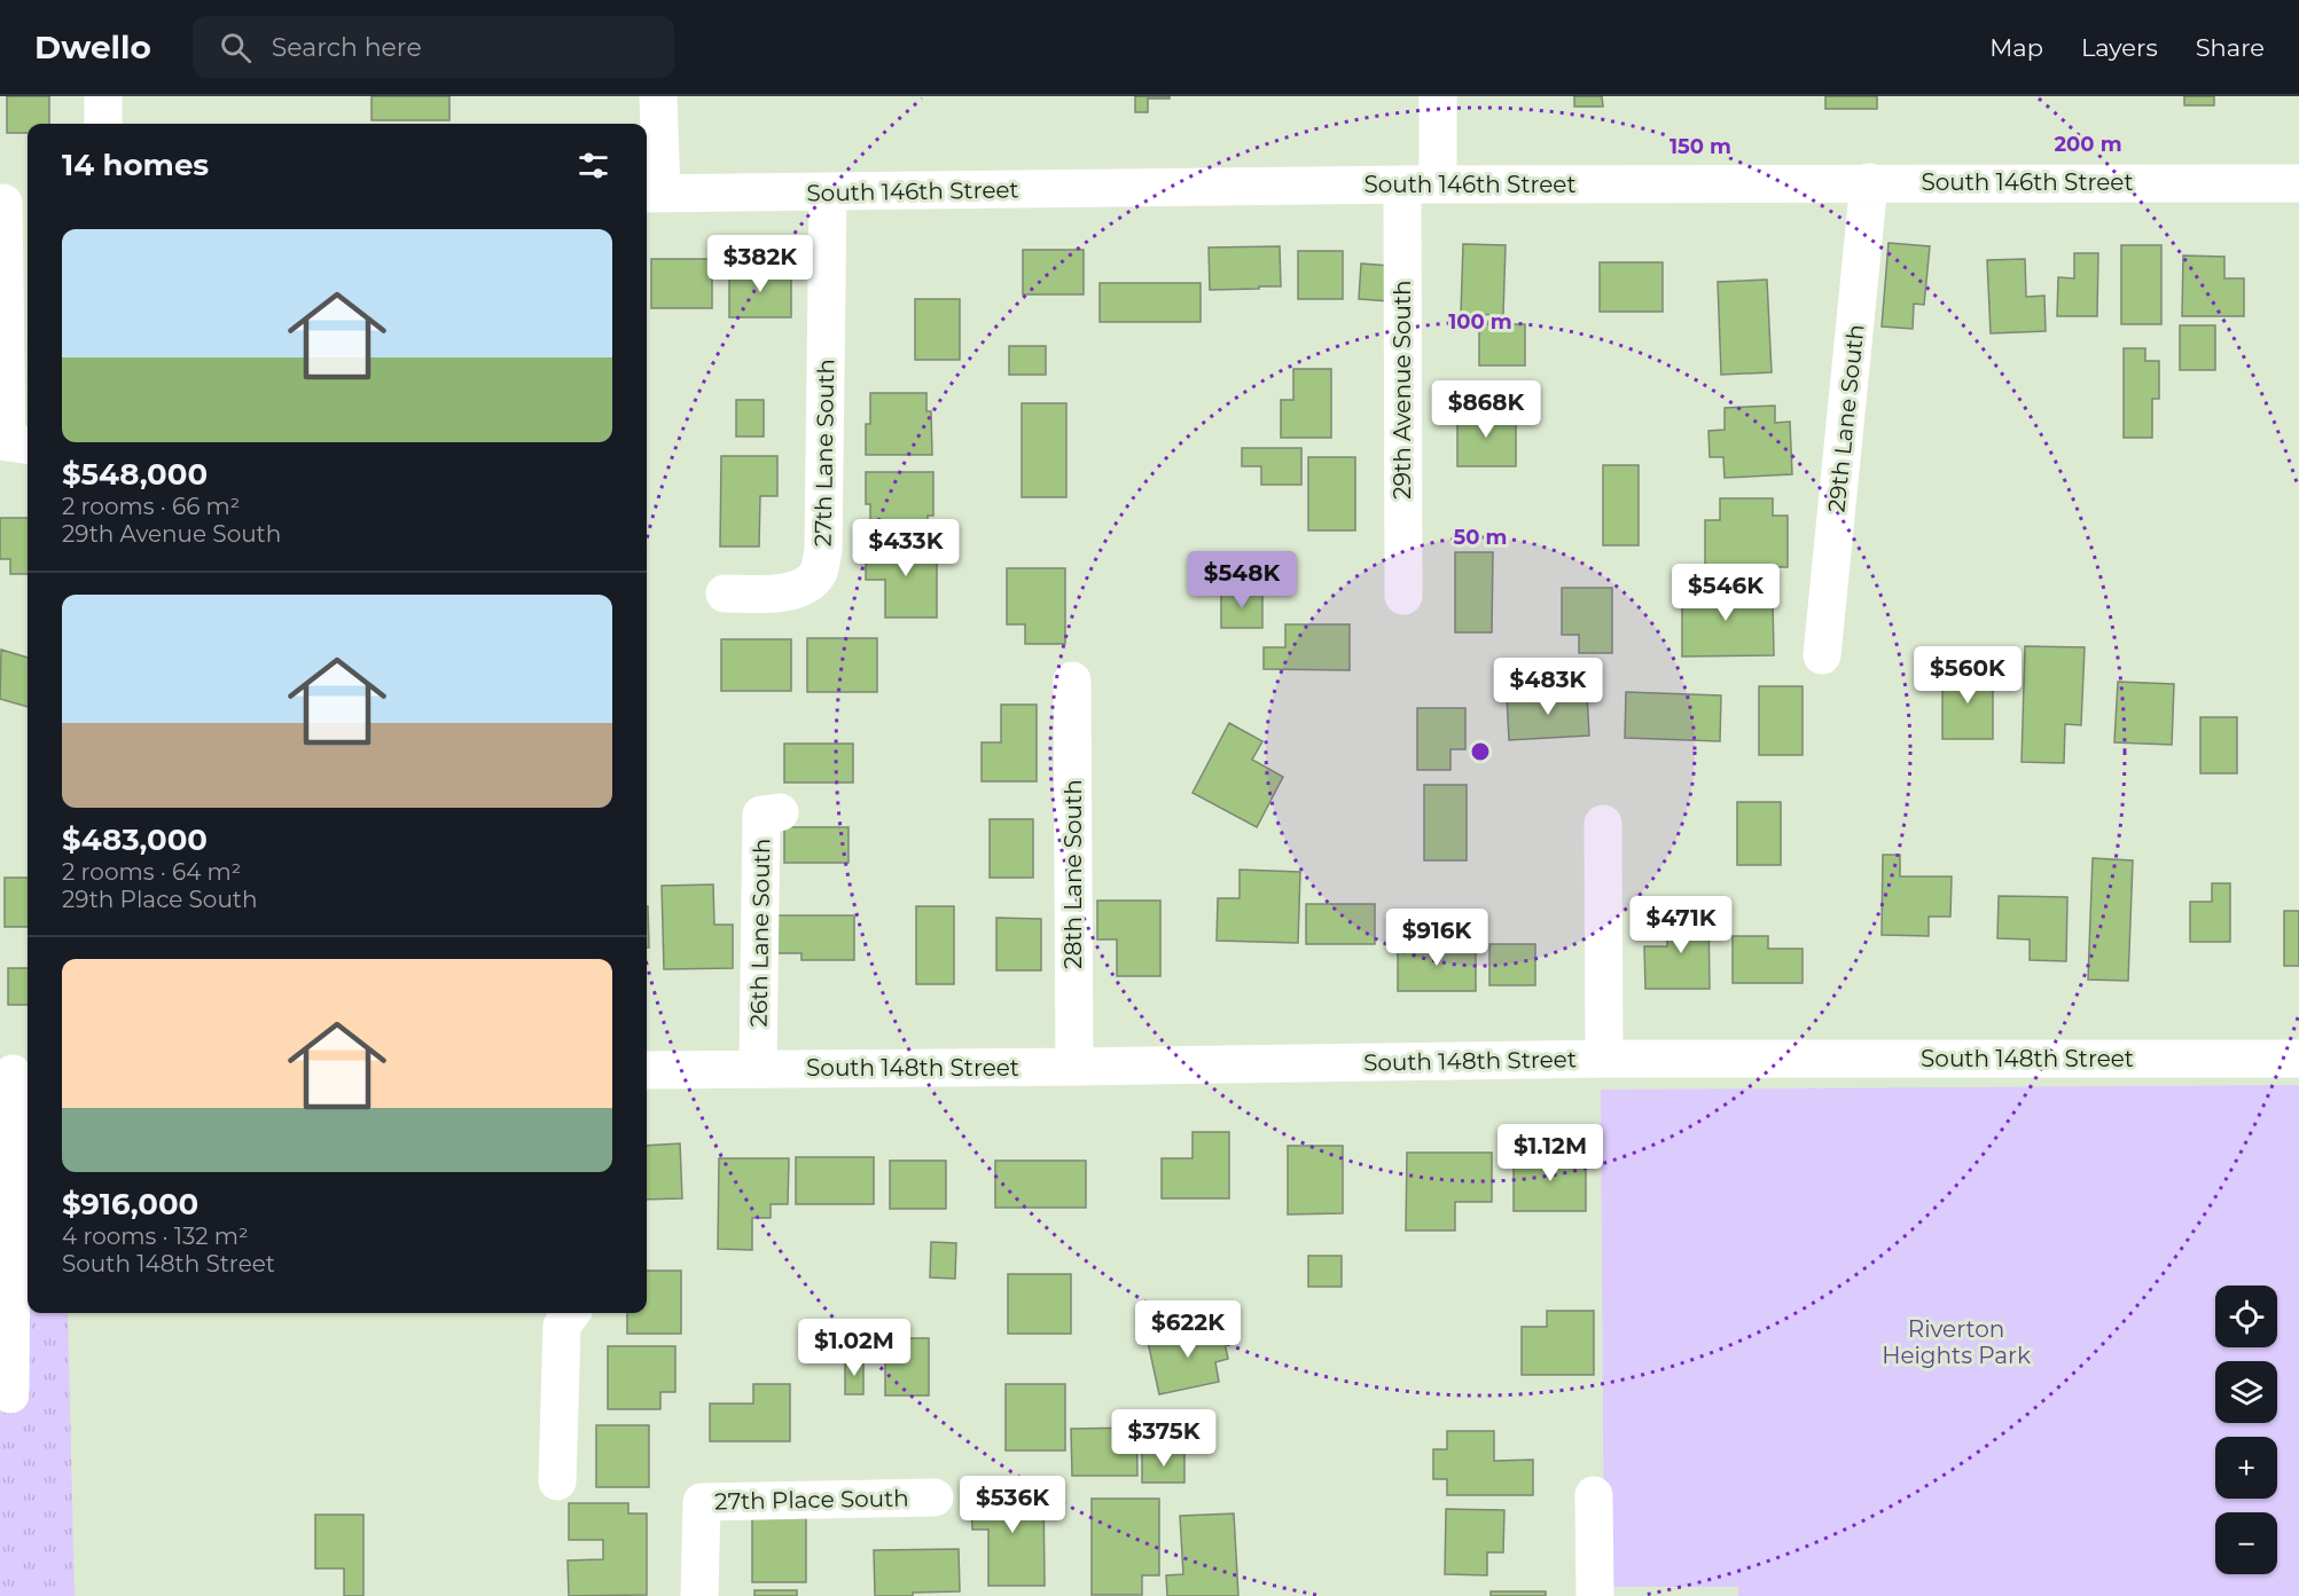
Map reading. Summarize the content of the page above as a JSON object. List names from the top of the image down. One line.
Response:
{"streets":{"street":["South 146th Street","29th Avenue South","29th Lane South","27th Lane South","28th Lane South","26th Lane South","South 148th Street","27th Place South"]},"crossings":[["South 146th Street","29th Avenue South"],["South 146th Street","29th Lane South"],["South 146th Street","27th Lane South"],["28th Lane South","South 148th Street"],["26th Lane South","South 148th Street"]],"parks":["Riverton Heights Park"],"page":{"header":"Dwello","search":"Search here","nav":["Map","Layers","Share"],"heading":"14 homes","list":[{"name":"$548,000","note":"2 rooms · 66 m² · 29th Avenue South"},{"name":"$483,000","note":"2 rooms · 64 m² · 29th Place South"},{"name":"$916,000","note":"4 rooms · 132 m² · South 148th Street"}],"price":["$382K","$868K","$433K","$548K","$546K","$560K","$483K","$471K","$916K","$1.12M","$622K","$1.02M","$375K","$536K"],"map_buttons":["+","−"]},"rings":["200 m","150 m","100 m","50 m"]}
